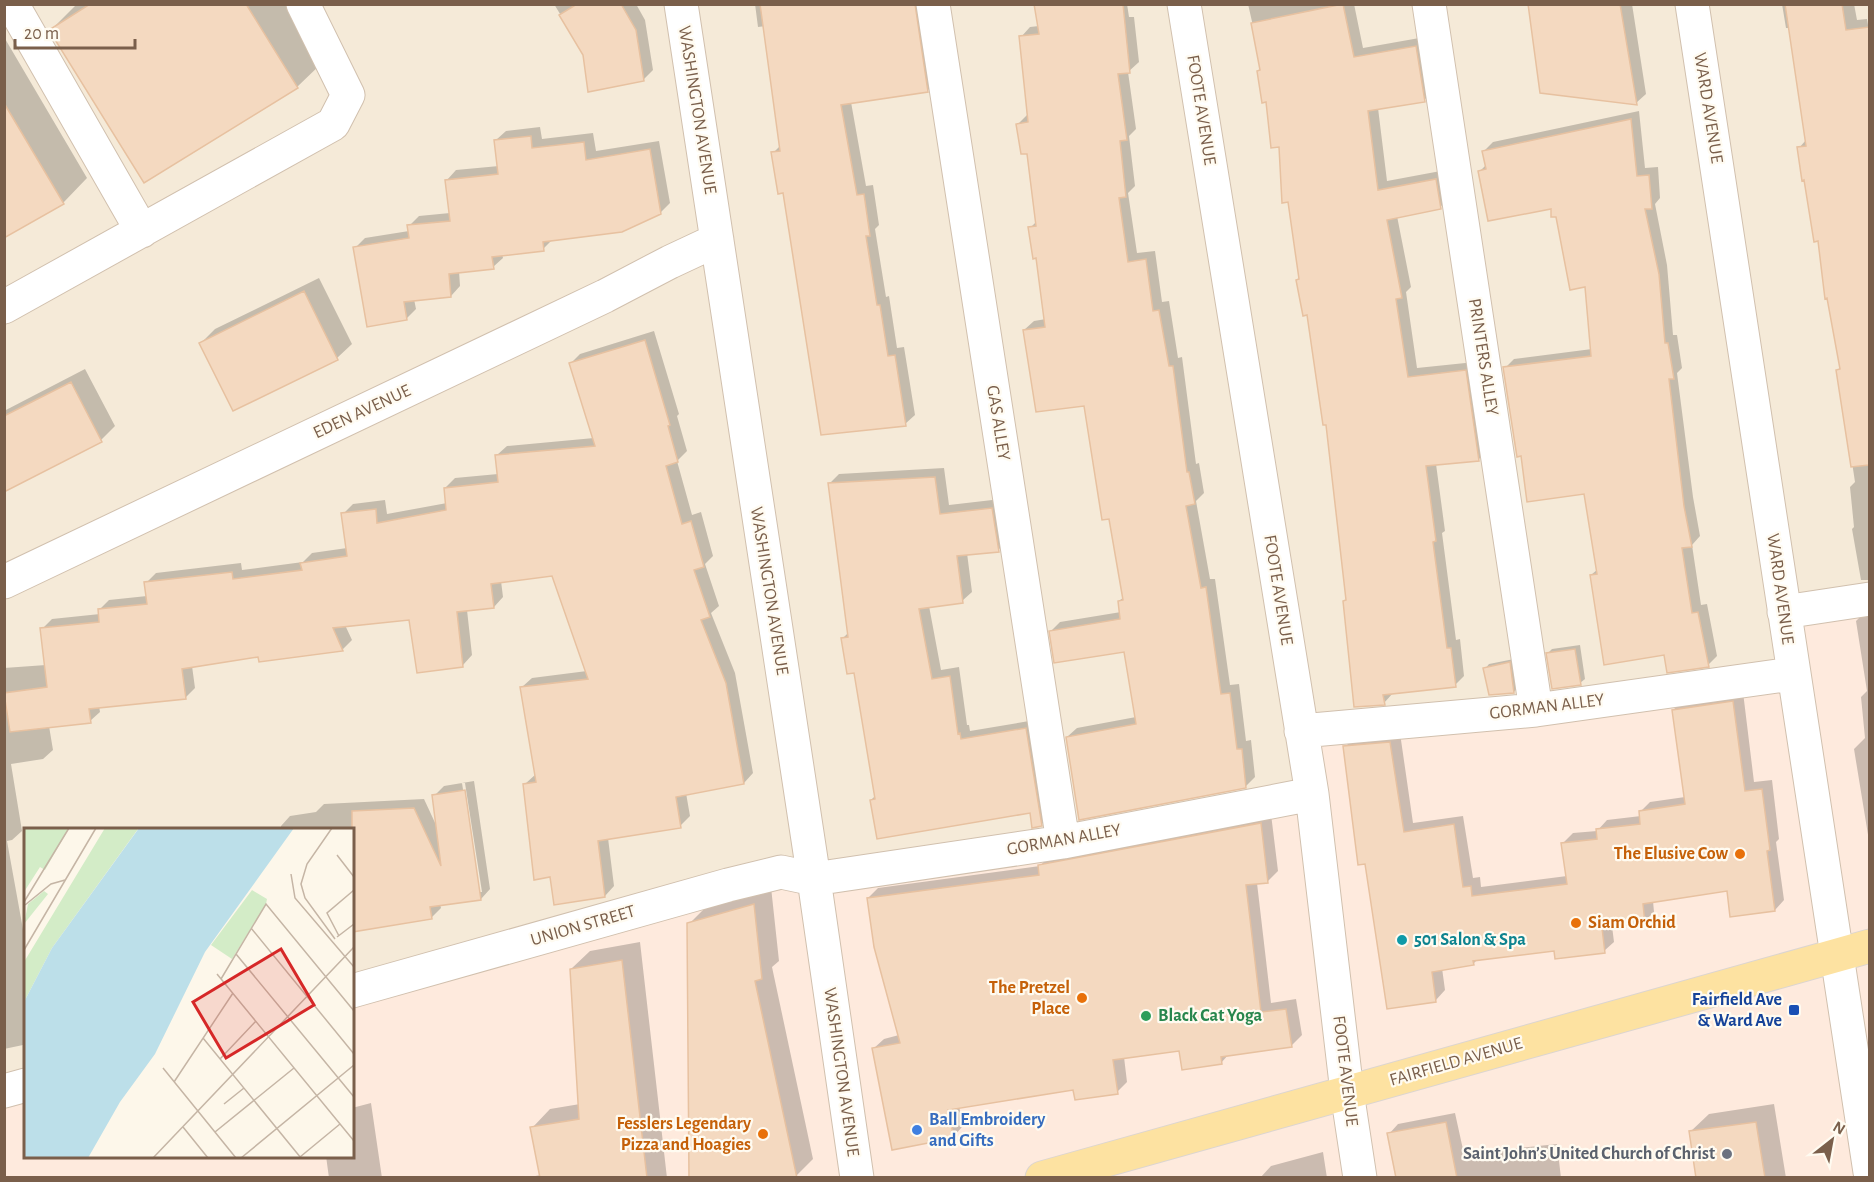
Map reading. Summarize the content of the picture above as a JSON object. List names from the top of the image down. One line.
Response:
{"streets":{"main road":["FAIRFIELD AVENUE"],"street":["WARD AVENUE","WASHINGTON AVENUE","FOOTE AVENUE","PRINTERS ALLEY","EDEN AVENUE","GAS ALLEY","GORMAN ALLEY","UNION STREET"]},"crossings":[["WARD AVENUE","GORMAN ALLEY"],["WARD AVENUE","FAIRFIELD AVENUE"],["WASHINGTON AVENUE","EDEN AVENUE"],["WASHINGTON AVENUE","GORMAN ALLEY"],["WASHINGTON AVENUE","UNION STREET"],["FOOTE AVENUE","GORMAN ALLEY"],["FOOTE AVENUE","FAIRFIELD AVENUE"],["PRINTERS ALLEY","GORMAN ALLEY"],["GAS ALLEY","GORMAN ALLEY"],["GORMAN ALLEY","UNION STREET"]],"places":{"other":["The Elusive Cow","Siam Orchid","501 Salon & Spa","The Pretzel Place","Black Cat Yoga","Ball Embroidery and Gifts","Fesslers Legendary Pizza and Hoagies","Saint John’s United Church of Christ"],"transit":["Fairfield Ave & Ward Ave"]},"scale_bar":"20 m","north":"top right"}
